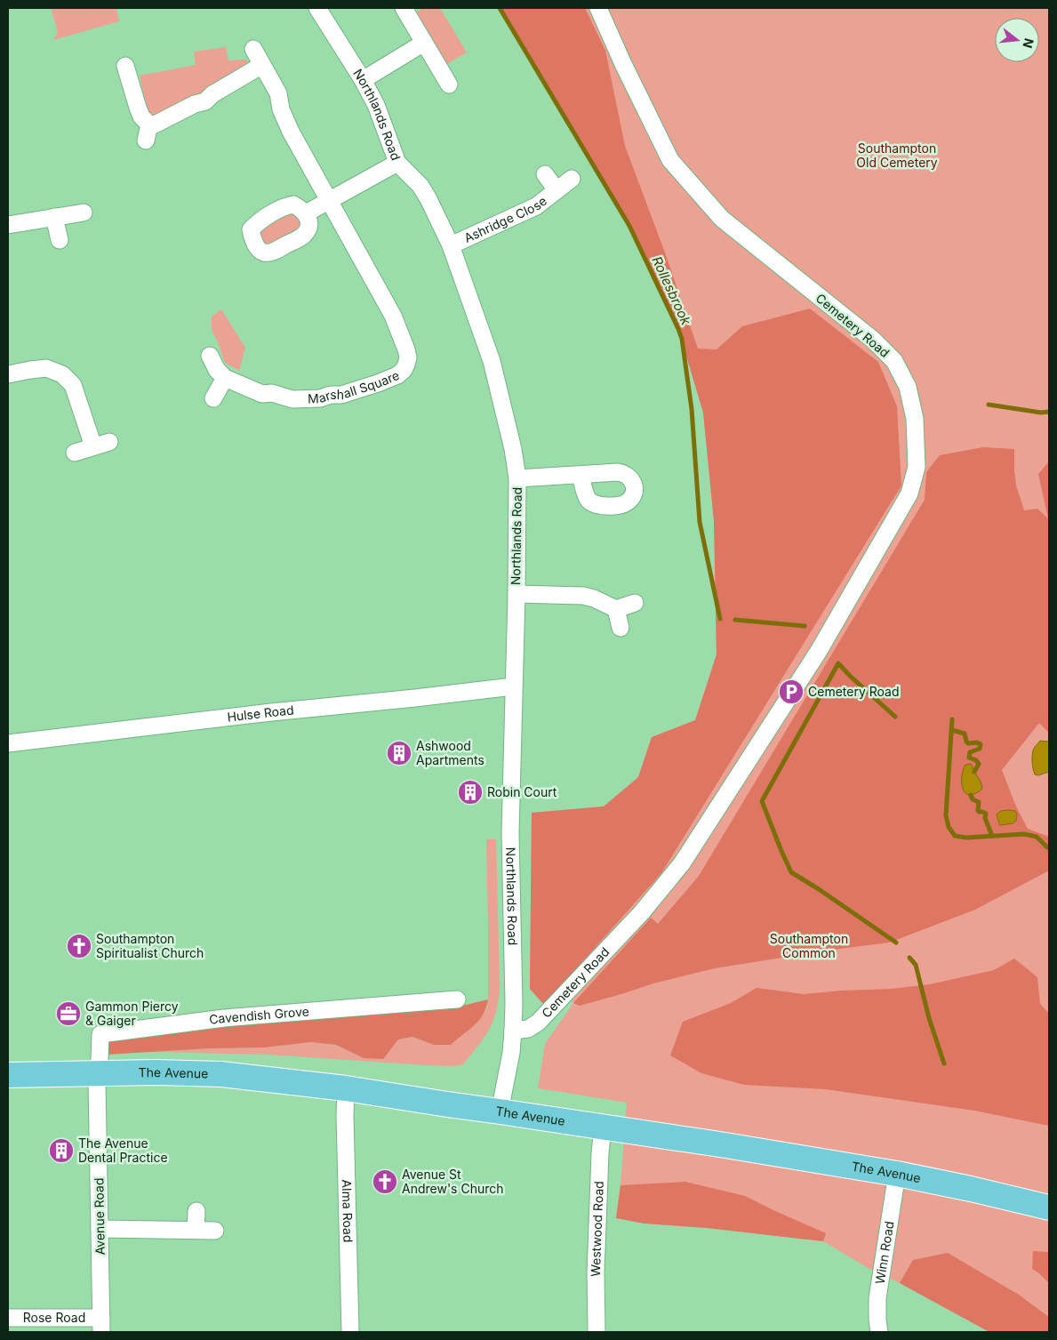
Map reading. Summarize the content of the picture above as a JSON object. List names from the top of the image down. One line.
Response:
{"streets":{"main road":["The Avenue"],"street":["Northlands Road","Ashridge Close","Cemetery Road","Marshall Square","Hulse Road","Cavendish Grove","Alma Road","Avenue Road","Westwood Road","Winn Road","Rose Road"]},"crossings":[["Northlands Road","Ashridge Close"],["Northlands Road","Cemetery Road"],["Northlands Road","Hulse Road"],["Northlands Road","The Avenue"],["Cavendish Grove","The Avenue"],["Cavendish Grove","Avenue Road"],["The Avenue","Alma Road"],["The Avenue","Avenue Road"],["The Avenue","Westwood Road"],["The Avenue","Winn Road"],["Avenue Road","Rose Road"]],"water":["Rollesbrook"],"parks":["Southampton Old Cemetery","Southampton Common"],"places":{"parking":["Cemetery Road"],"building":["Ashwood Apartments","Robin Court","The Avenue Dental Practice"],"church":["Southampton Spiritualist Church","Avenue St Andrew's Church"],"office":["Gammon Piercy & Gaiger"]},"north":"right"}
